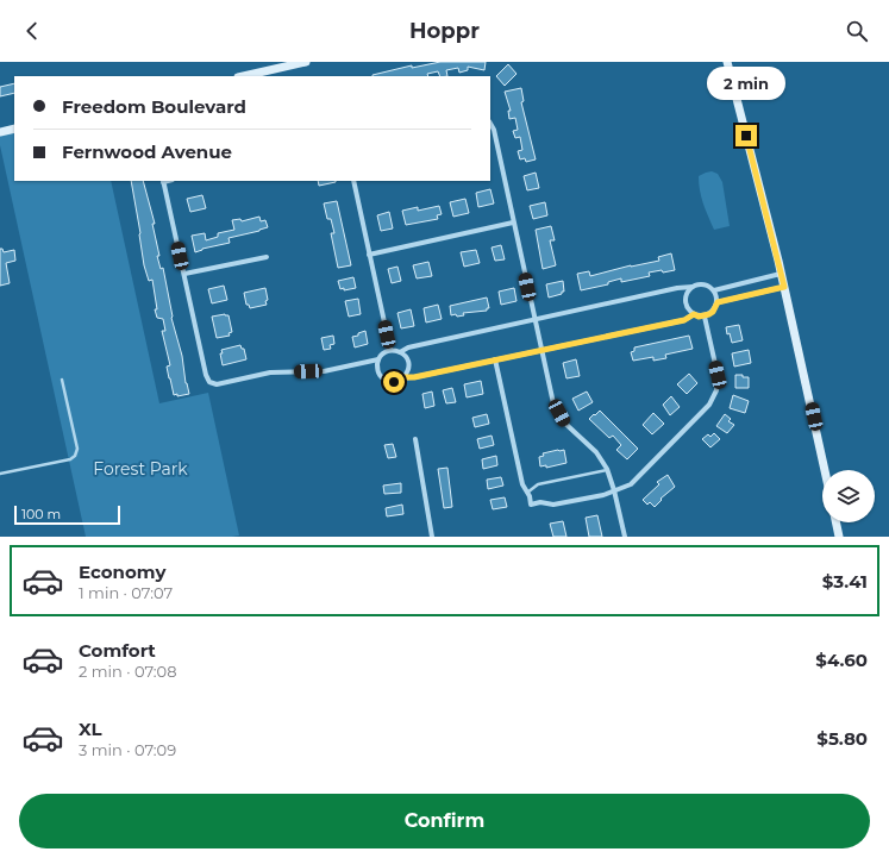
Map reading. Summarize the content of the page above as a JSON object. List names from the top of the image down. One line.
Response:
{"parks":["Forest Park"],"scale_bar":"100 m","page":{"header":"Hoppr","bubble":"2 min","banner":["Freedom Boulevard","Fernwood Avenue"],"scale":"100 m","list":[{"name":"Economy","note":"1 min · 07:07","value":"$3.41"},{"name":"Comfort","note":"2 min · 07:08","value":"$4.60"},{"name":"XL","note":"3 min · 07:09","value":"$5.80"}],"buttons":"Confirm"}}
